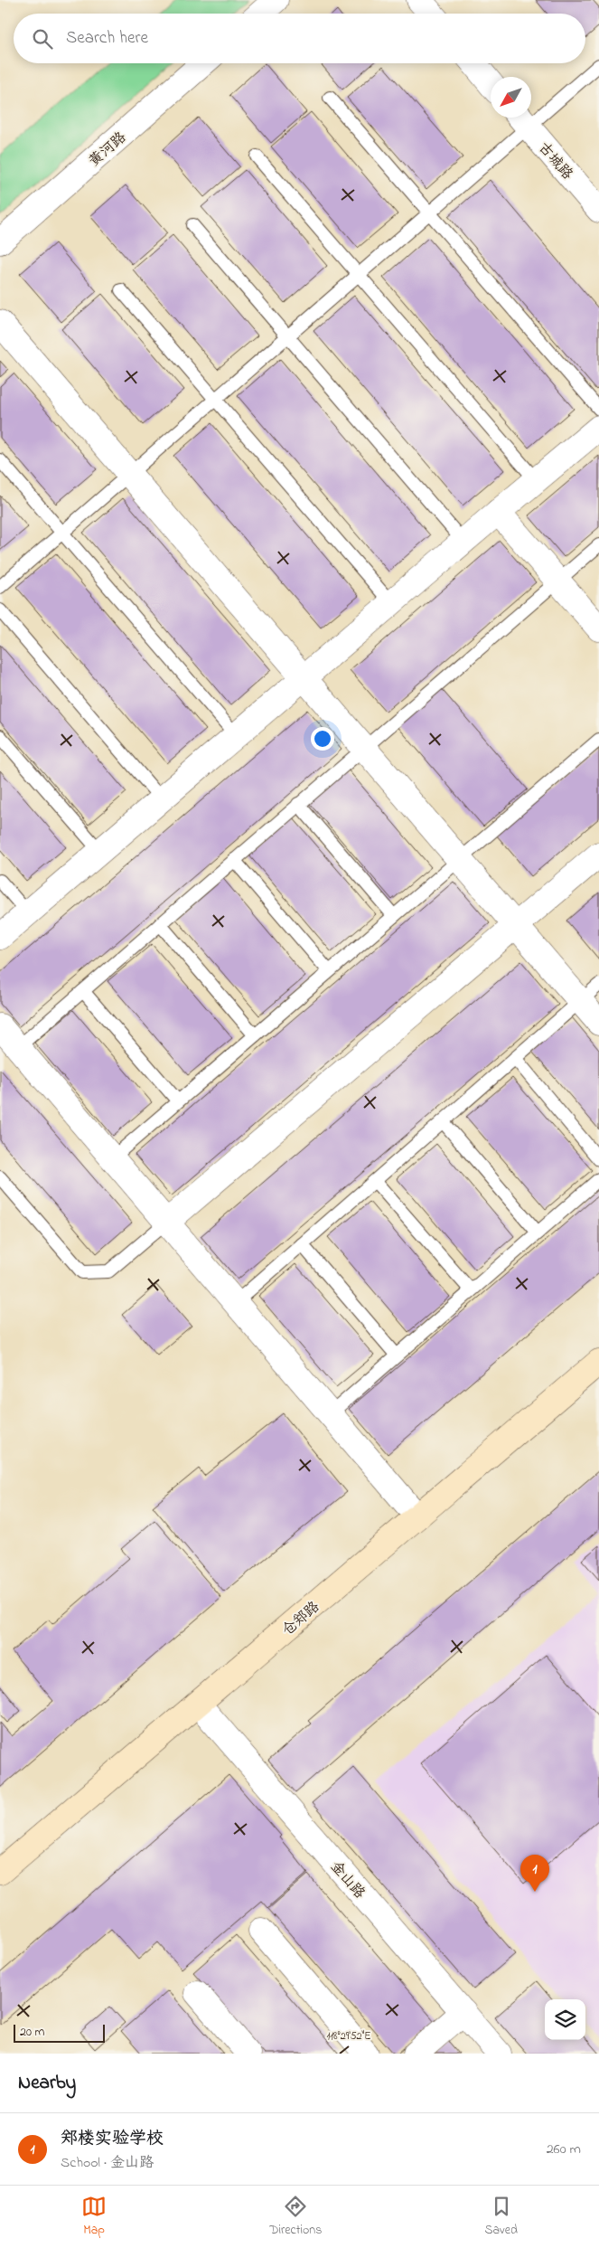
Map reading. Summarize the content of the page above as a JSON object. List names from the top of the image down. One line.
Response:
{"streets":{"main road":["仓郑路"],"street":["黄河路","古城路","金山路"]},"crossings":[["仓郑路","金山路"]],"scale_bar":"20 m","north":"bottom left","page":{"search":"Search here","pins":"1","scale":"20 m","heading":"Nearby","list":[{"mark":"1","name":"郑楼实验学校","note":"School · 金山路","value":"260 m"}],"nav":["Map","Directions","Saved"]},"coordinates":["118°29'52\"E"]}
